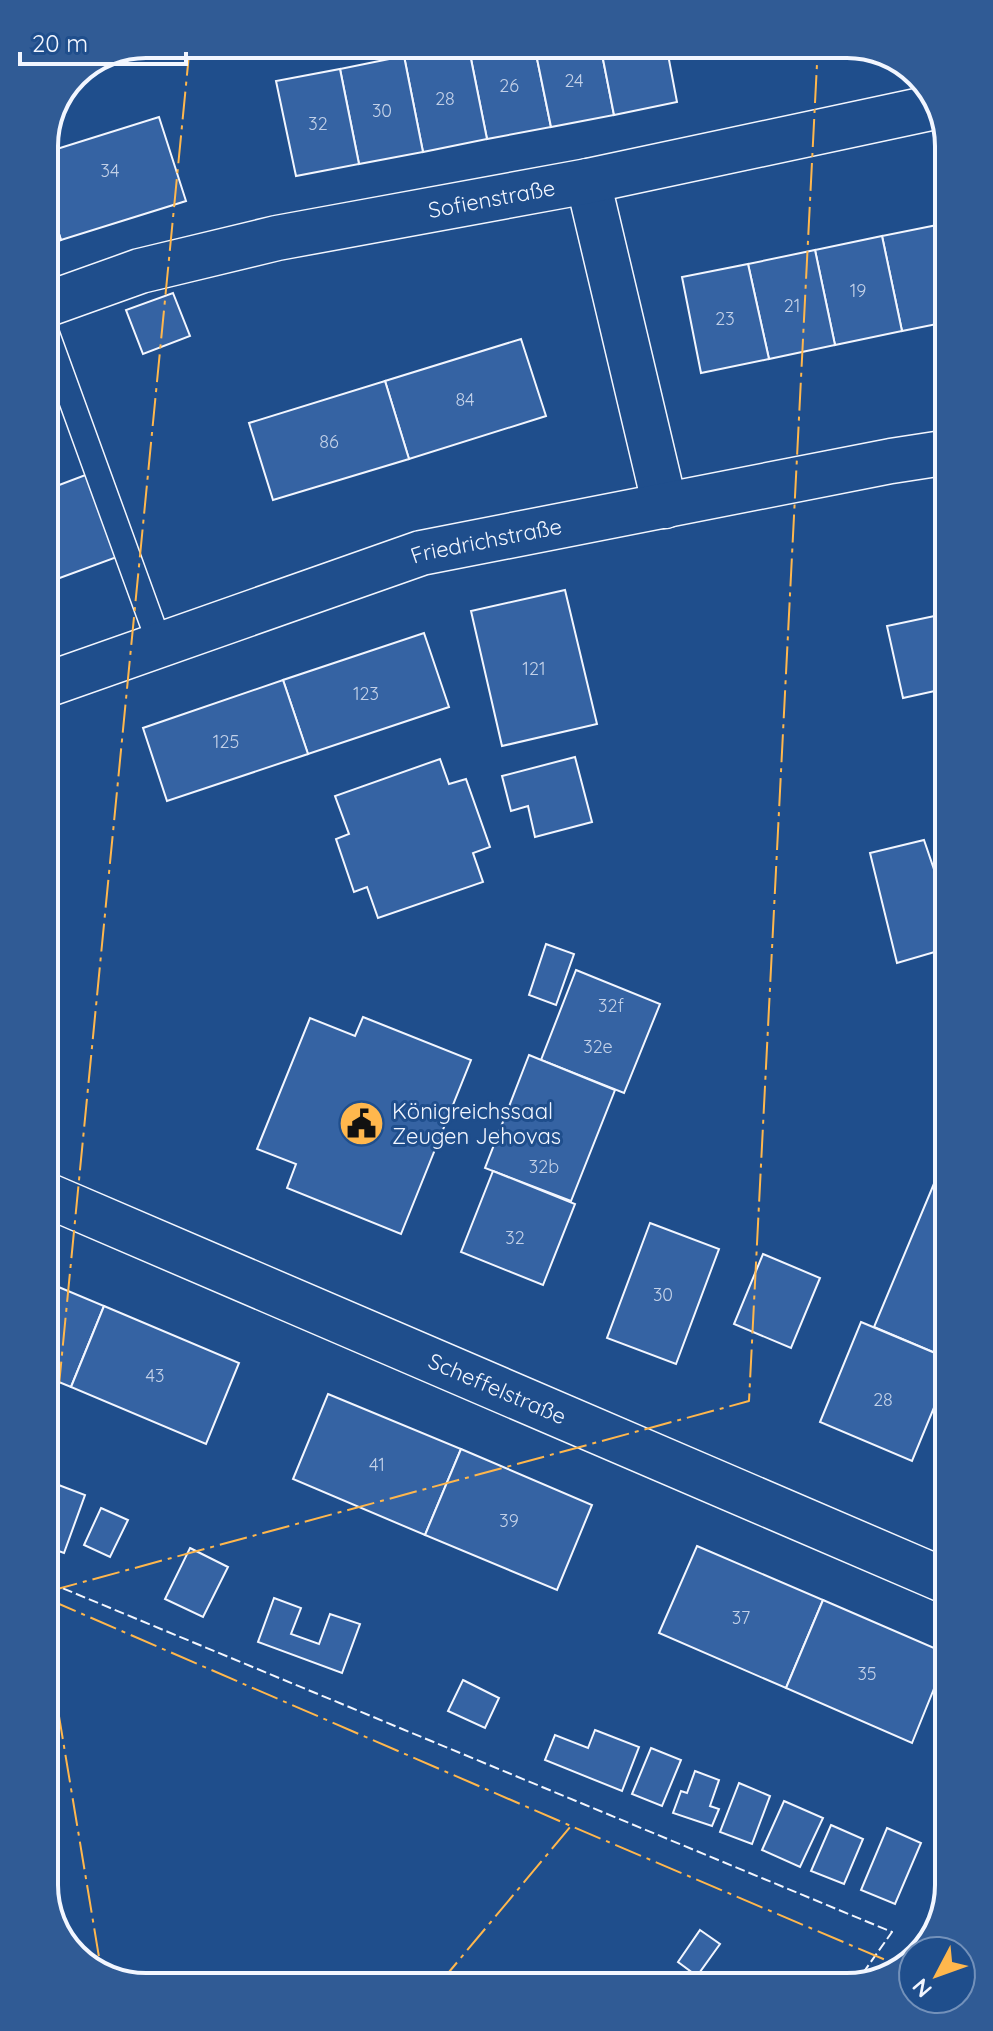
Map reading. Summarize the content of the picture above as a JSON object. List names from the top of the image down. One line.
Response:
{"streets":{"street":["Sofienstraße","Friedrichstraße","Scheffelstraße"]},"places":{"public building":["Königreichssaal Zeugen Jehovas"]},"house_numbers":["24","26","28","30","32","34","19","21","23","84","86","121","123","125","32f","32e","32b","32","30","43","28","41","39","37","35"],"scale_bar":"20 m","north":"bottom left"}
